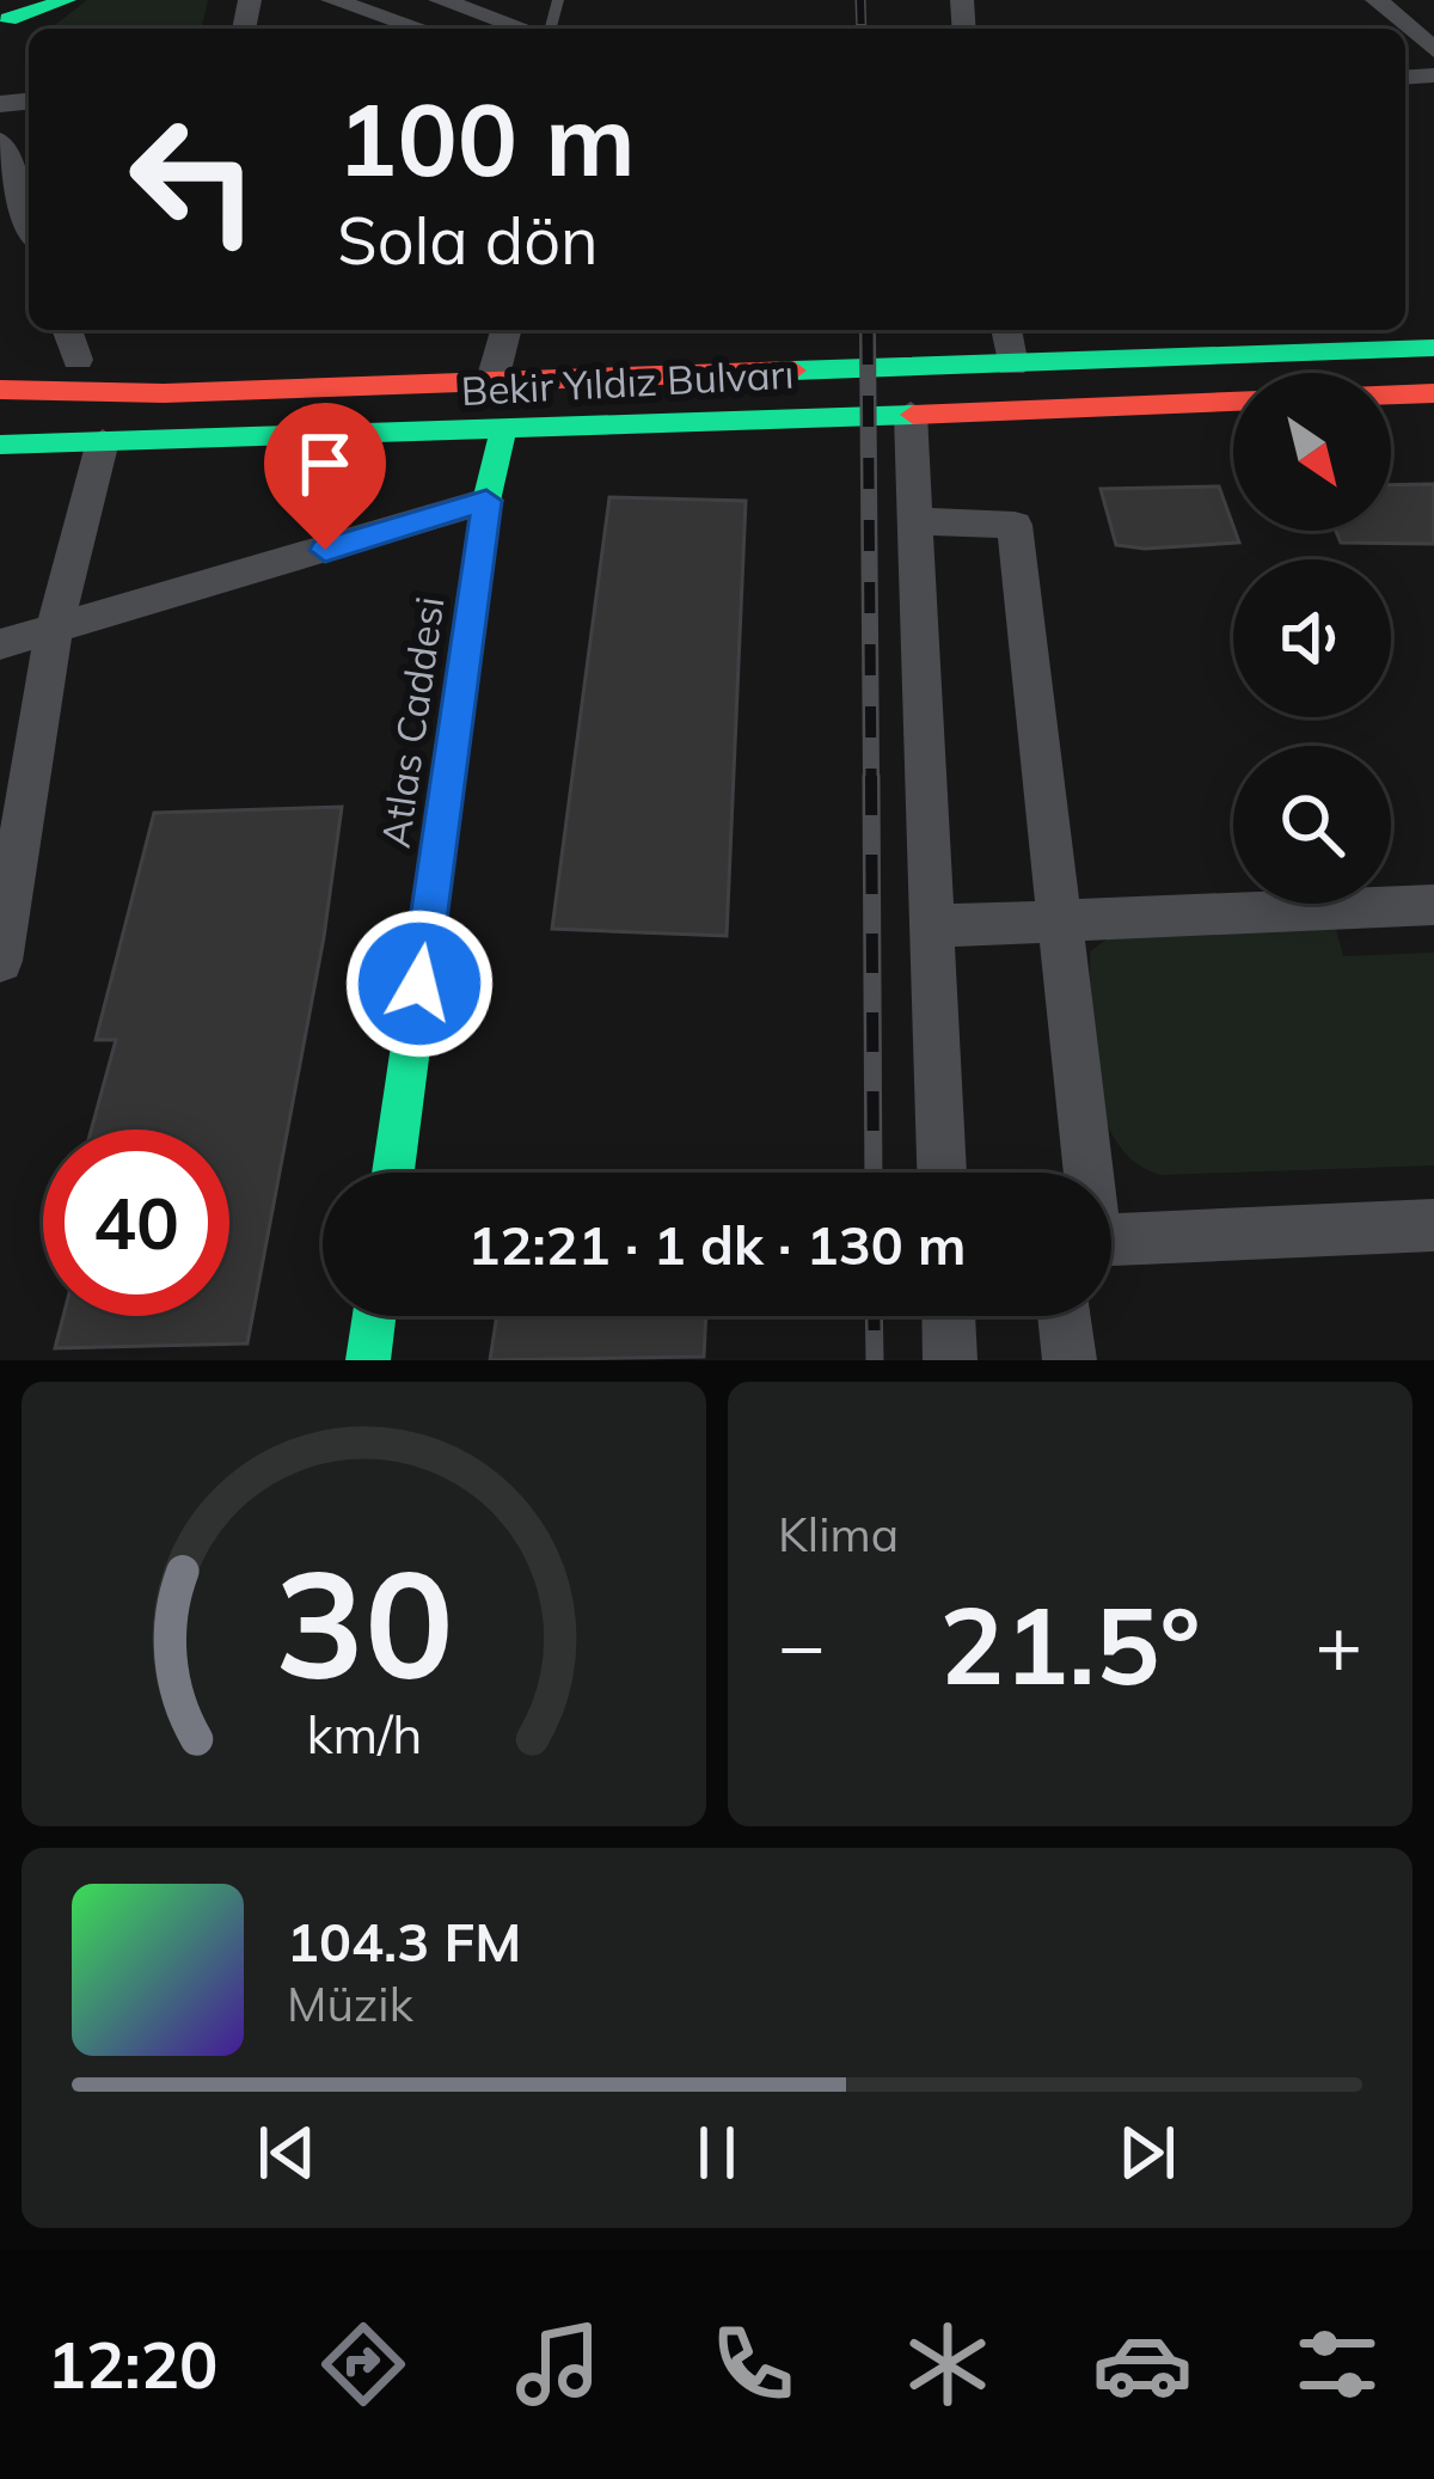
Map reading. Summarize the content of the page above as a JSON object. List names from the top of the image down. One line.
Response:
{"streets":{"main road":["Bekir Yıldız Bulvarı","Atlas Caddesi"]},"crossings":[["Bekir Yıldız Bulvarı","Atlas Caddesi"]],"north":"bottom right","page":{"turn":["100 m","Sola dön"],"limit":"40","trip":"12:21 · 1 dk · 130 m","tile":"Klima","heat":["−","21.5°","+"],"song":["104.3 FM","Müzik"],"tabs":"12:20","gauge":["30","km/h"]}}
